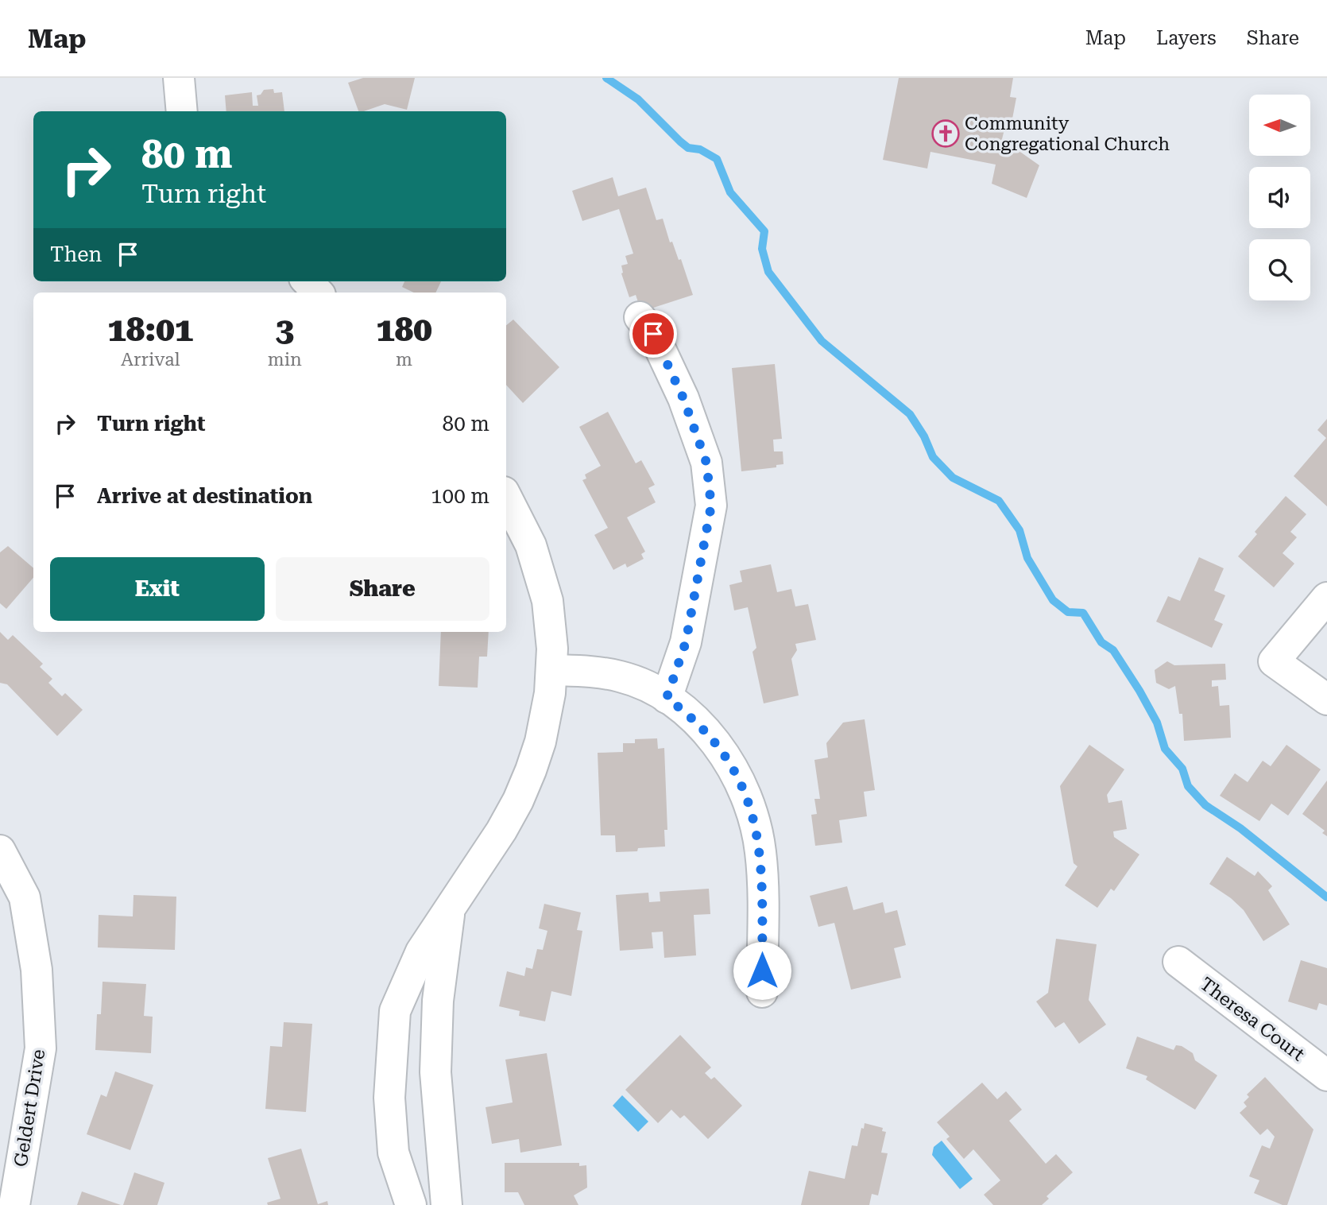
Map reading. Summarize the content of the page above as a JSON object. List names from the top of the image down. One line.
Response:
{"streets":{"street":["Theresa Court","Geldert Drive"]},"places":{"church":["Community Congregational Church"]},"north":"left","page":{"header":"Map","nav":["Map","Layers","Share"],"turn":["80 m","Turn right"],"then":"Then","eta":["18:01","Arrival","3","min","180","m"],"list":[{"name":"Turn right","value":"80 m"},{"name":"Arrive at destination","value":"100 m"}],"buttons":["Exit","Share"]}}
